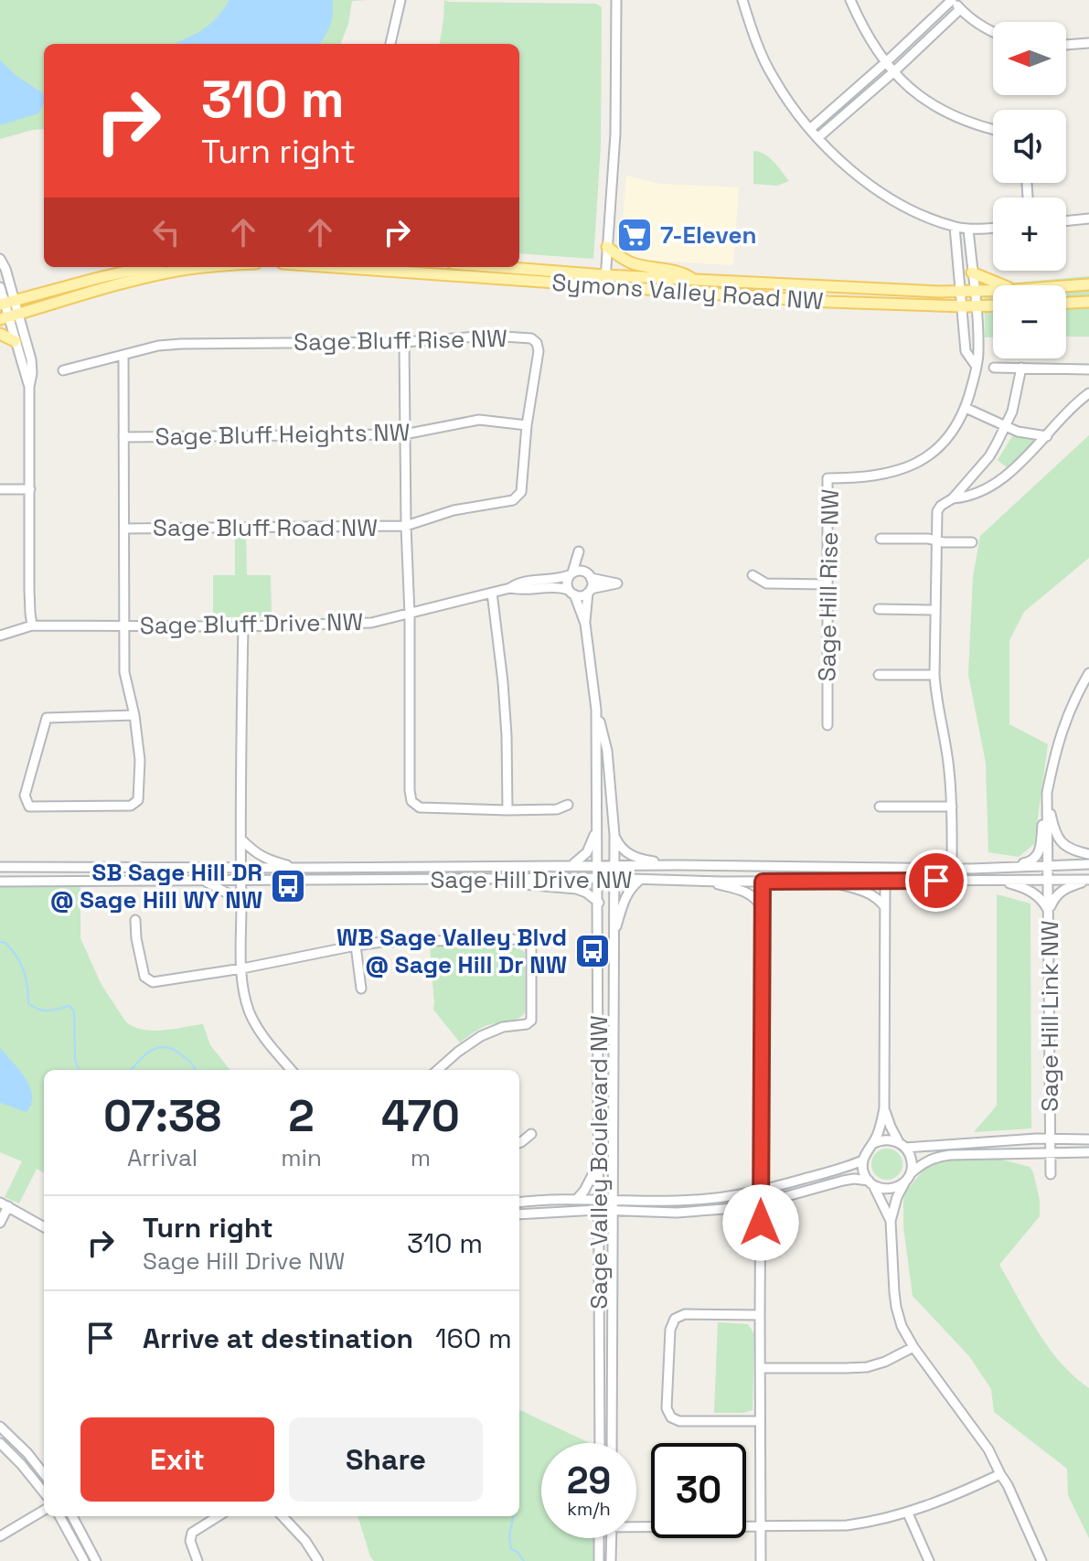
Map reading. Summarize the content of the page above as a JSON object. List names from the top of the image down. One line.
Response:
{"streets":{"main road":["Symons Valley Road NW"],"street":["Sage Bluff Rise NW","Sage Bluff Heights NW","Sage Bluff Road NW","Sage Hill Rise NW","Sage Bluff Drive NW","Sage Hill Drive NW","Sage Hill Link NW","Sage Valley Boulevard NW"]},"crossings":[["Symons Valley Road NW","Sage Hill Rise NW"],["Sage Bluff Rise NW","Sage Bluff Heights NW"],["Sage Bluff Rise NW","Sage Bluff Road NW"],["Sage Hill Drive NW","Sage Hill Link NW"],["Sage Hill Drive NW","Sage Valley Boulevard NW"]],"places":{"supermarket":["7-Eleven"],"bus stop":["SB Sage Hill DR @ Sage Hill WY NW","WB Sage Valley Blvd @ Sage Hill Dr NW"]},"north":"left","page":{"map_buttons":["+","−"],"turn":["310 m","Turn right"],"eta":["07:38","Arrival","2","min","470","m"],"list":[{"name":"Turn right","note":"Sage Hill Drive NW","value":"310 m"},{"name":"Arrive at destination","value":"160 m"}],"buttons":["Exit","Share"],"speed":"29 km/h","limit":"30"}}
